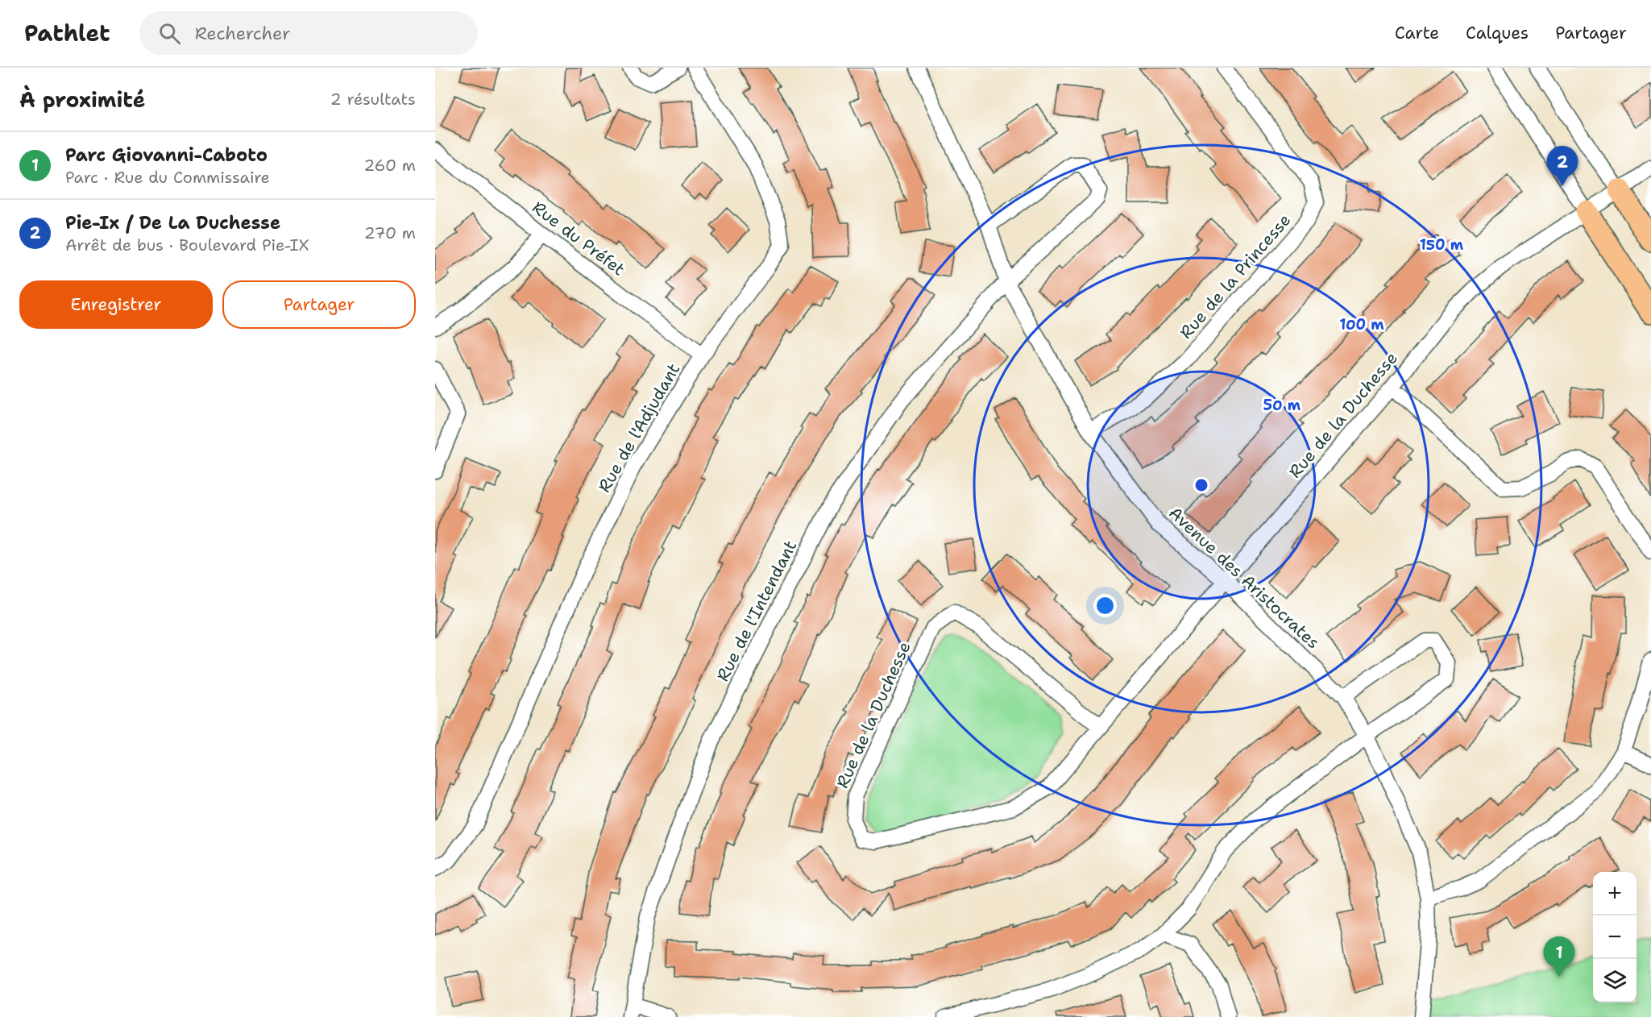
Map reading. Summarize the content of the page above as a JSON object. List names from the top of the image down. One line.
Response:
{"streets":{"street":["Rue du Préfet","Rue de la Princesse","Rue de la Duchesse","Rue de l'Adjudant","Avenue des Aristocrates","Rue de l'Intendant"]},"crossings":[["Rue du Préfet","Rue de l'Adjudant"],["Rue de la Princesse","Avenue des Aristocrates"],["Rue de la Duchesse","Avenue des Aristocrates"],["Avenue des Aristocrates","Rue de l'Intendant"]],"page":{"header":"Pathlet","search":"Rechercher","nav":["Carte","Calques","Partager"],"heading":["À proximité","2 résultats"],"list":[{"mark":"1","name":"Parc Giovanni-Caboto","note":"Parc · Rue du Commissaire","value":"260 m"},{"mark":"2","name":"Pie-Ix / De La Duchesse","note":"Arrêt de bus · Boulevard Pie-IX","value":"270 m"}],"pins":["2","1"],"buttons":["Enregistrer","Partager"],"map_buttons":["+","−"]},"rings":["150 m","100 m","50 m"]}
